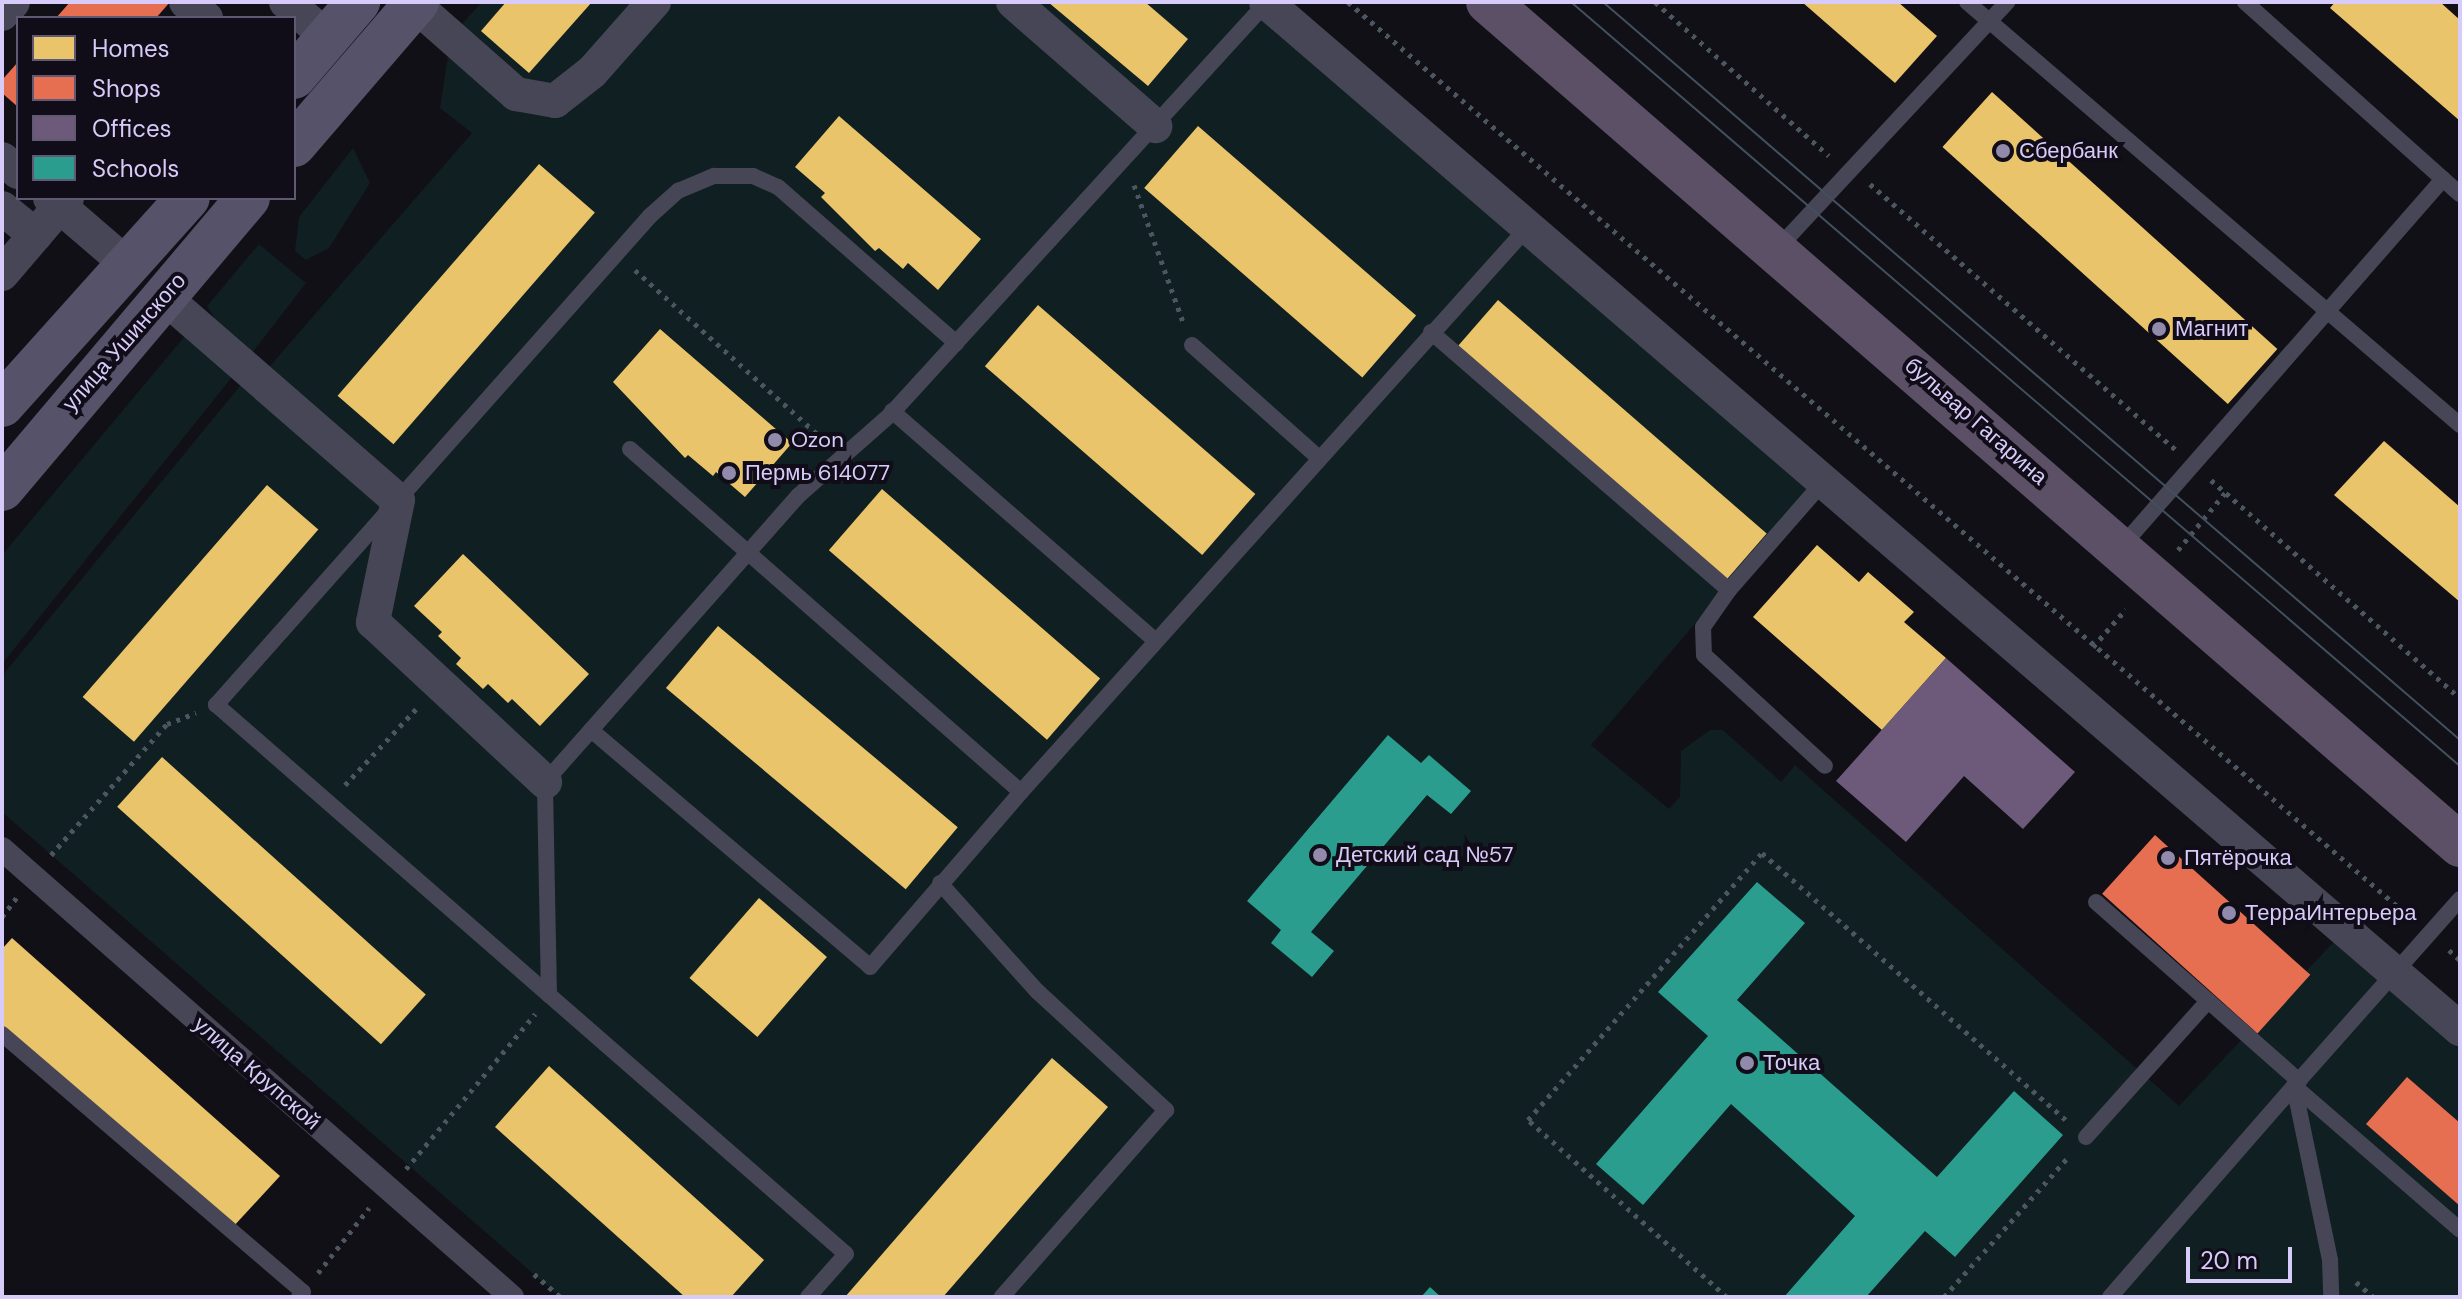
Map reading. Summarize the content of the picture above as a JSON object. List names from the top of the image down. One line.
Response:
{"streets":{"main road":["улица Ушинского","бульвар Гагарина"],"street":["улица Крупской"]},"places":["Сбербанк","Магнит","Ozon","Пермь 614077","Детский сад №57","Пятёрочка","ТерраИнтерьера","Точка"],"legend":["Homes","Shops","Offices","Schools"],"scale_bar":"20 m"}
